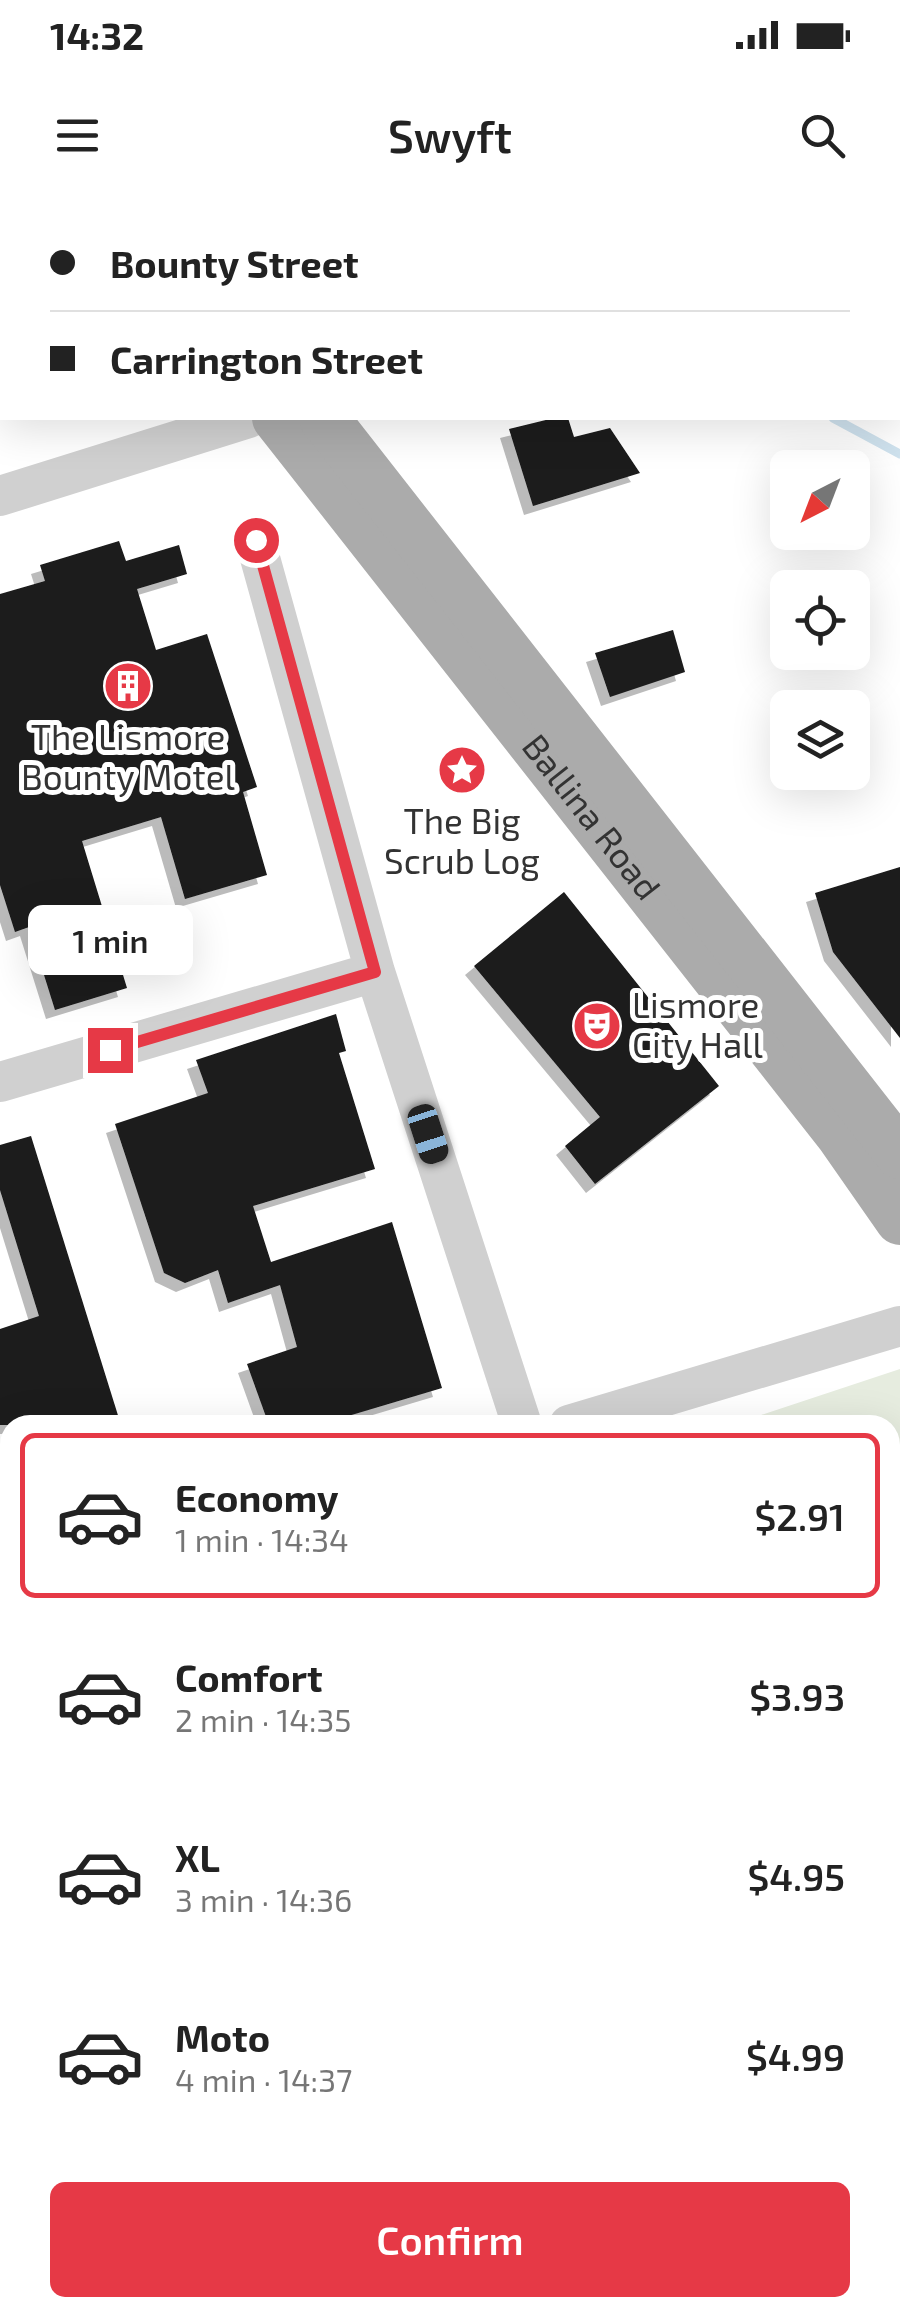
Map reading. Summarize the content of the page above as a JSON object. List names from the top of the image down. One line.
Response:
{"streets":{"main road":["Ballina Road"]},"places":{"building":["The Lismore Bounty Motel"],"place":["The Big Scrub Log"],"theatre":["Lismore City Hall"]},"north":"bottom left","page":{"status":"14:32","header":"Swyft","banner":["Bounty Street","Carrington Street"],"bubble":"1 min","list":[{"name":"Economy","note":"1 min · 14:34","value":"$2.91"},{"name":"Comfort","note":"2 min · 14:35","value":"$3.93"},{"name":"XL","note":"3 min · 14:36","value":"$4.95"},{"name":"Moto","note":"4 min · 14:37","value":"$4.99"}],"buttons":"Confirm"}}
